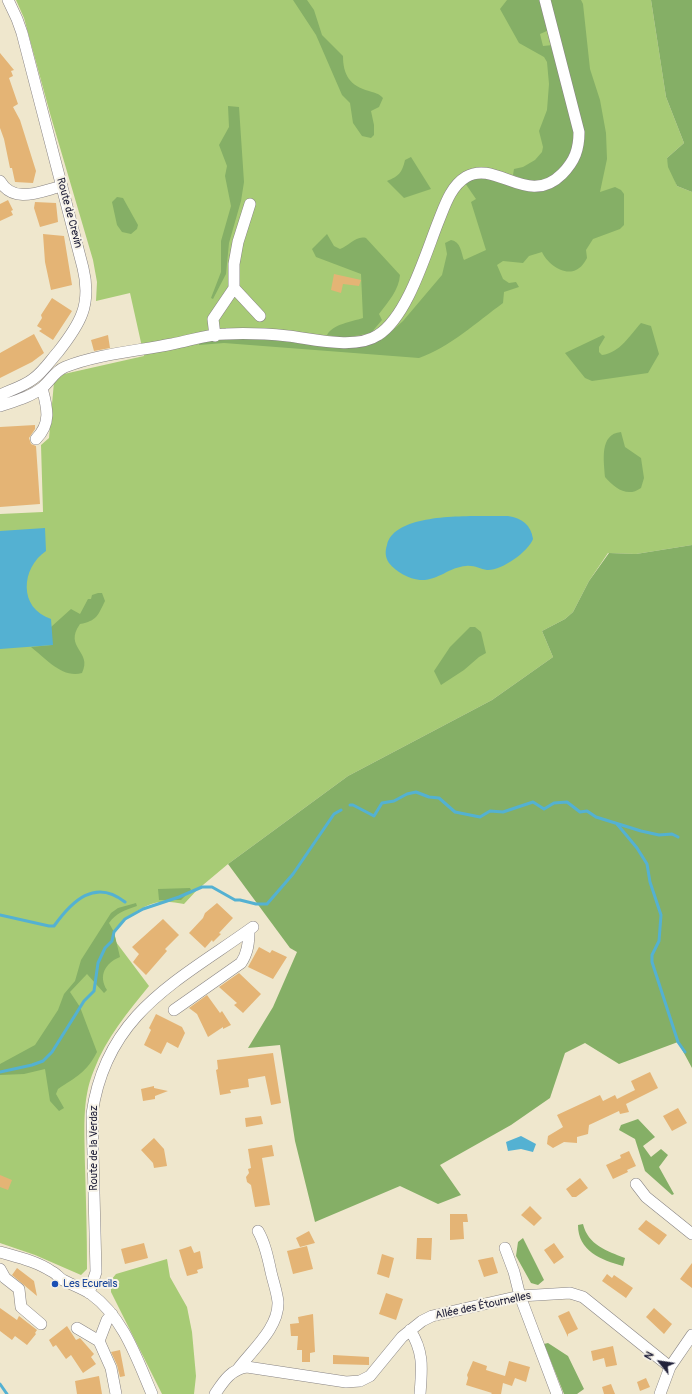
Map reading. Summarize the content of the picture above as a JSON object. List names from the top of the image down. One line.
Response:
{"streets":{"street":["Route de Crevin","Route de la Verdaz","Allée des Étournelles"]},"places":["Les Ecureils"],"north":"top left"}
